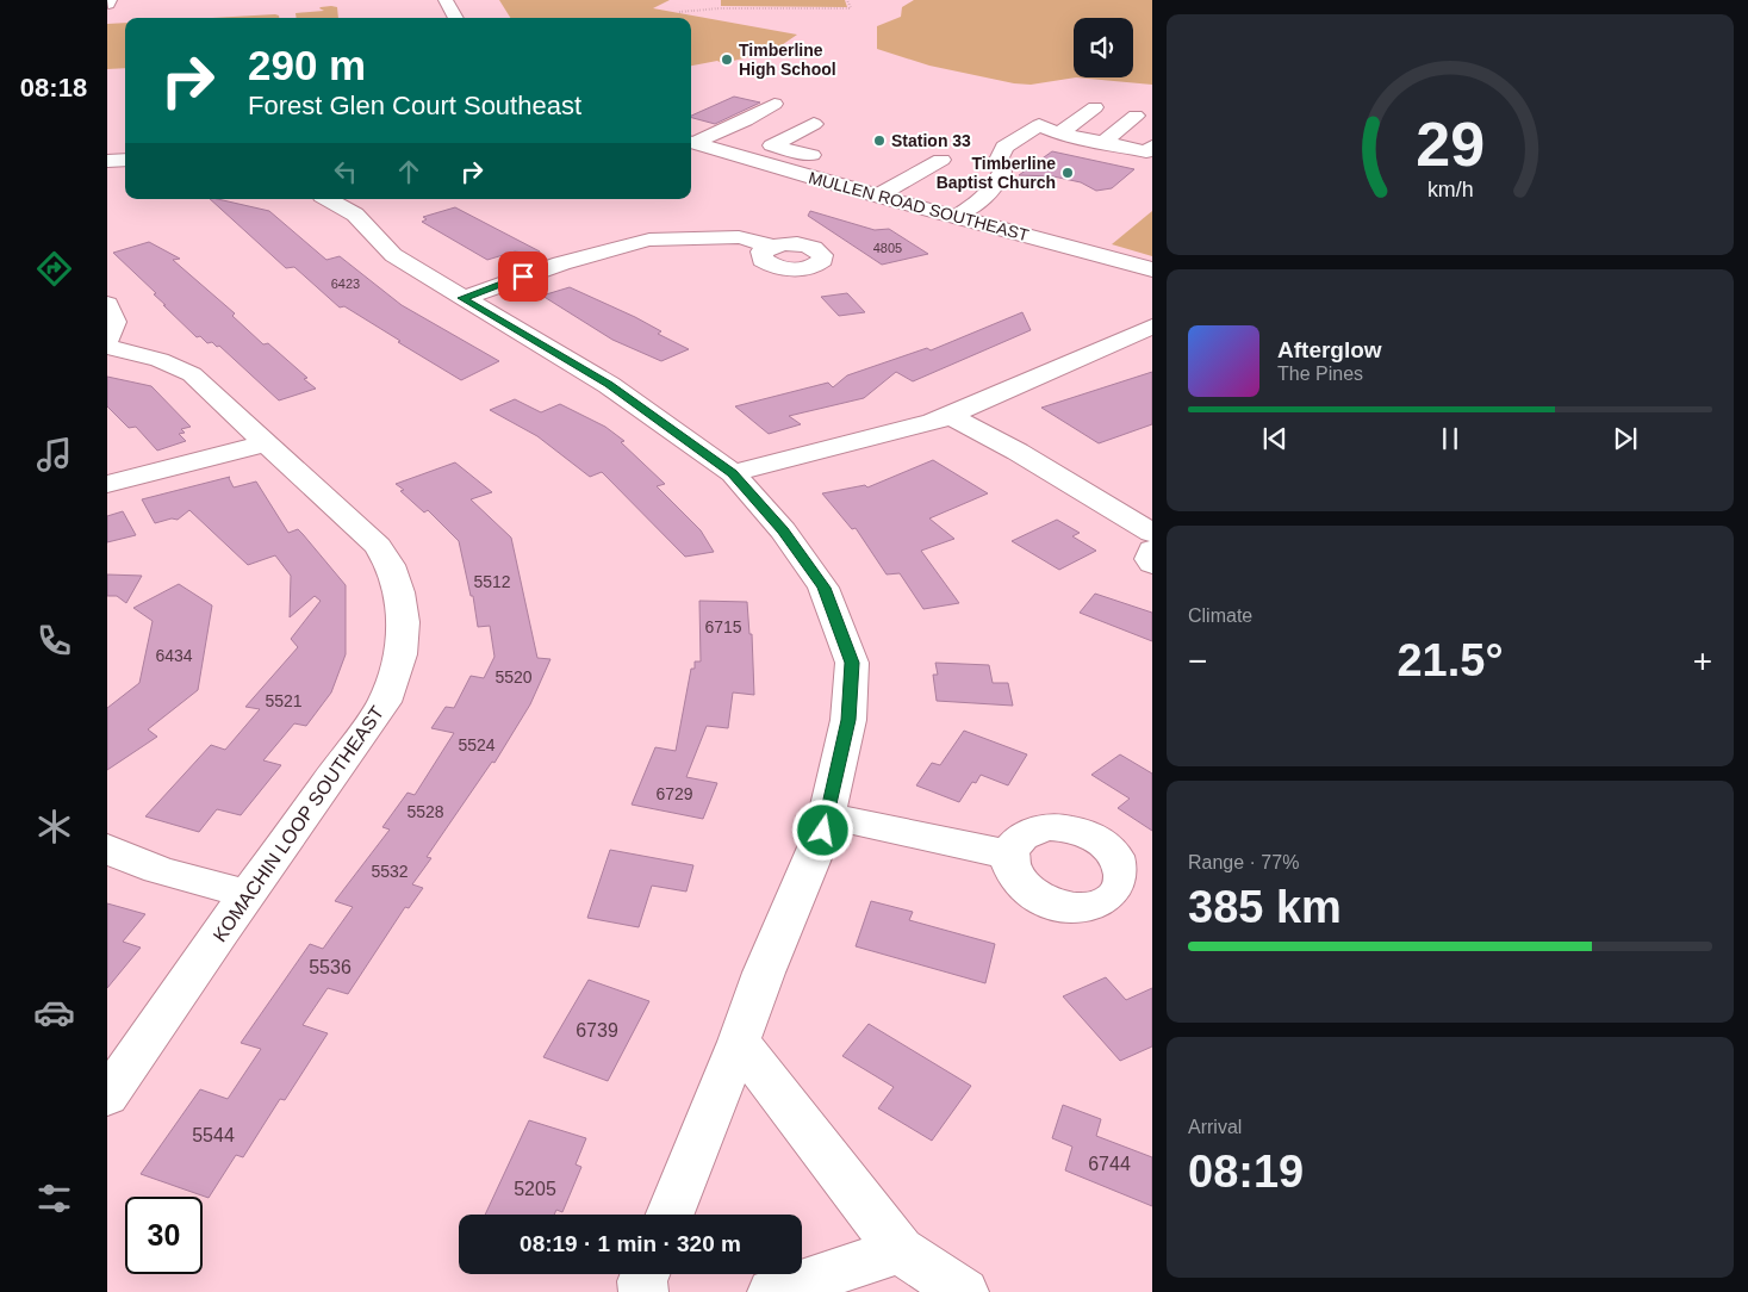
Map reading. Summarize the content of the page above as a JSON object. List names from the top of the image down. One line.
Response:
{"streets":{"street":["MULLEN ROAD SOUTHEAST","KOMACHIN LOOP SOUTHEAST"]},"places":["Timberline High School","Station 33","Timberline Baptist Church"],"house_numbers":["4805","6423","5512","6715","6434","5520","5521","5524","6729","5528","5532","5536","6739","5544","6744","5205"],"page":{"tabs":"08:18","turn":["290 m","Forest Glen Court Southeast"],"song":["Afterglow","The Pines"],"tile":["Climate",["Range · 77%","385 km"],["Arrival","08:19"]],"heat":["−","21.5°","+"],"limit":"30","trip":"08:19 · 1 min · 320 m","gauge":["29","km/h"]}}
